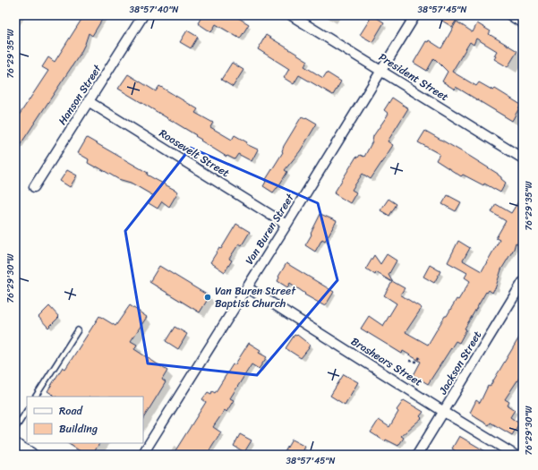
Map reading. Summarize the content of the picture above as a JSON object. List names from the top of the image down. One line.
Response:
{"streets":{"street":["President Street","Hanson Street","Roosevelt Street","Van Buren Street","Brashears Street","Jackson Street"]},"crossings":[["President Street","Van Buren Street"],["Hanson Street","Roosevelt Street"],["Roosevelt Street","Van Buren Street"],["Van Buren Street","Brashears Street"],["Brashears Street","Jackson Street"]],"places":["Van Buren Street Baptist Church"],"legend":["Road","Building"],"coordinates":["38°57'40\"N","38°57'45\"N","76°29'35\"W","76°29'30\"W"]}
